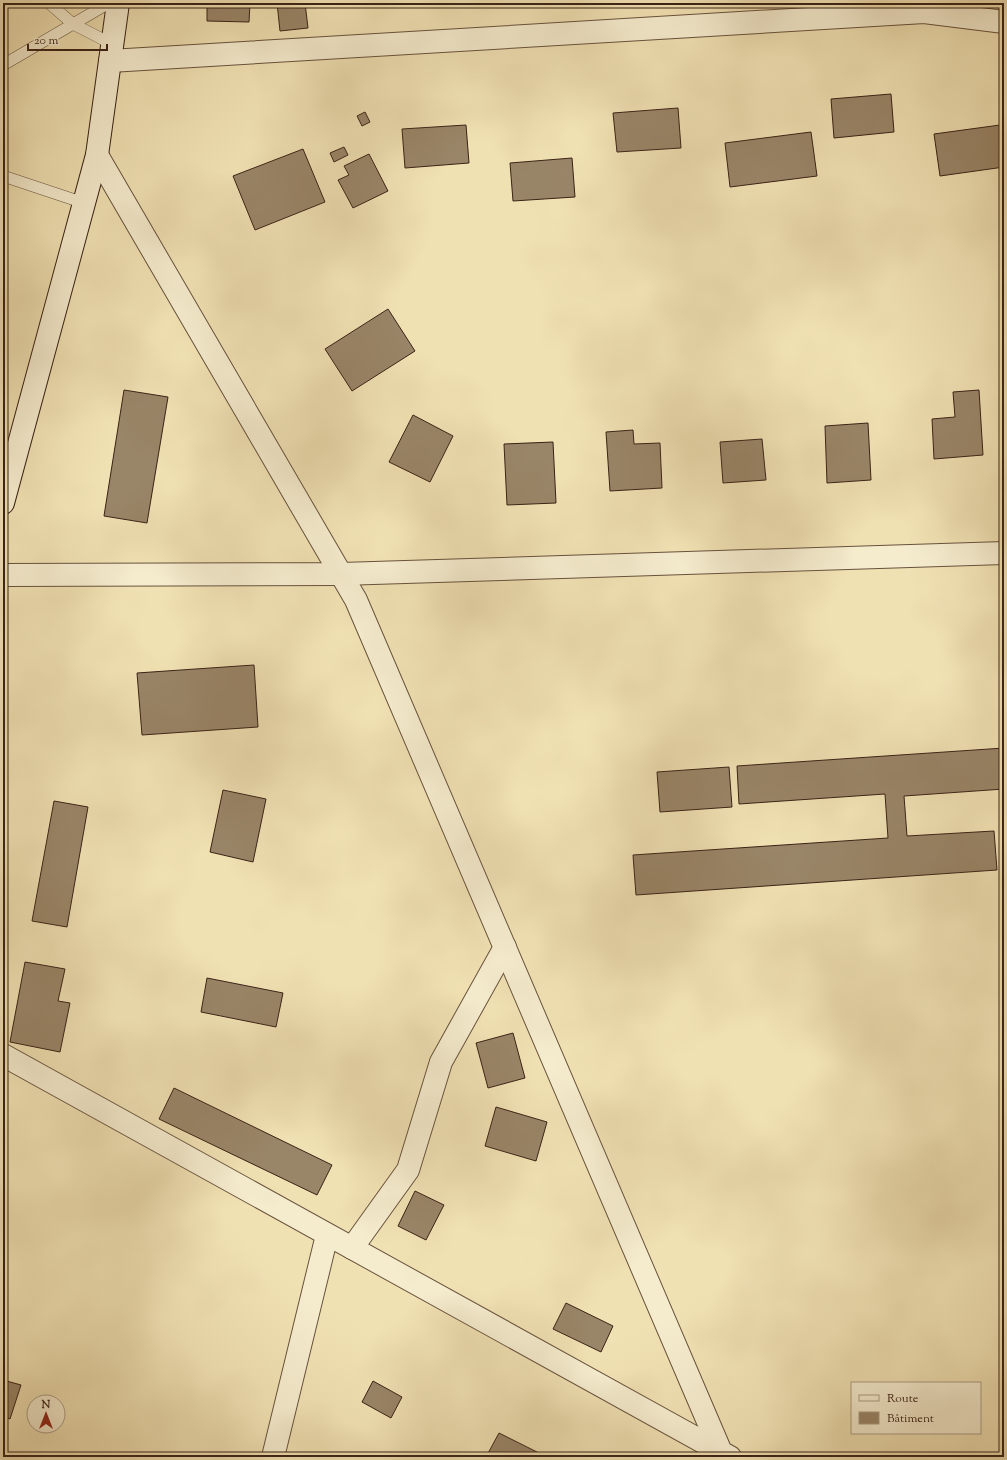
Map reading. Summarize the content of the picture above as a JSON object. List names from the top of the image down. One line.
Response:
{"legend":["Route","Bâtiment"],"scale_bar":"20 m","north":"top"}
